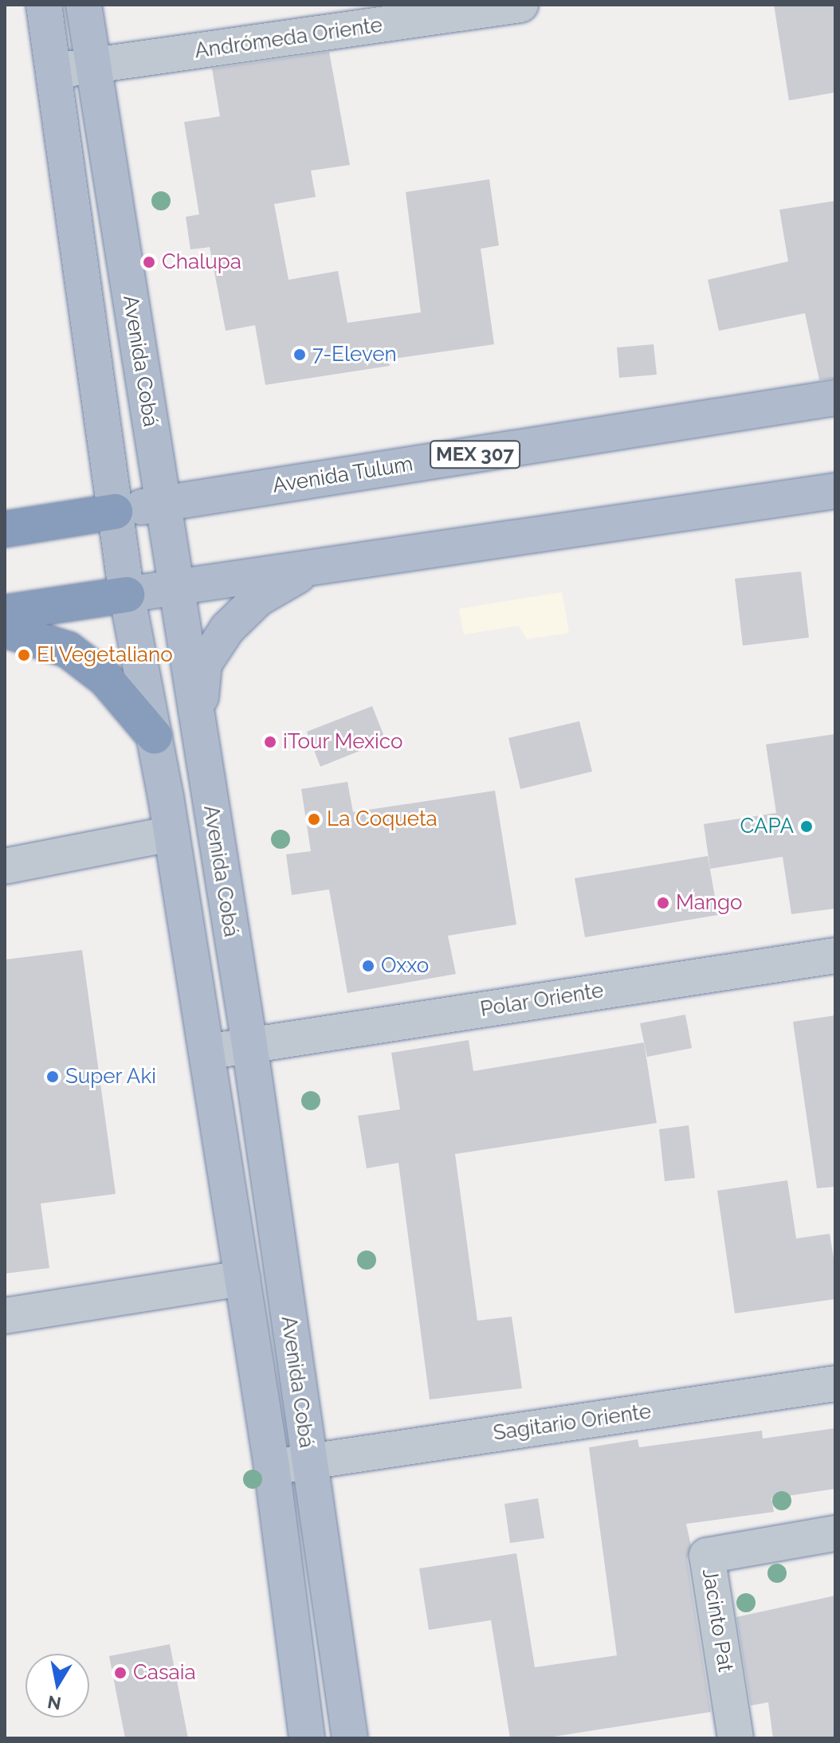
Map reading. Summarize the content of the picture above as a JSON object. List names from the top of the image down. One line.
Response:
{"streets":{"highway":["MEX 307"],"main road":["Avenida Cobá","Avenida Tulum"],"street":["Andrómeda Oriente","Polar Oriente","Sagitario Oriente","Jacinto Pat"]},"crossings":[["Andrómeda Oriente","Avenida Cobá"],["Avenida Cobá","MEX 307"],["Avenida Cobá","Avenida Tulum"],["Avenida Cobá","Polar Oriente"],["Avenida Cobá","Sagitario Oriente"],["MEX 307","Avenida Tulum"]],"places":["Chalupa","7-Eleven","El Vegetaliano","iTour Mexico","La Coqueta","CAPA","Mango","Oxxo","Super Aki","Casaia"],"north":"bottom"}
